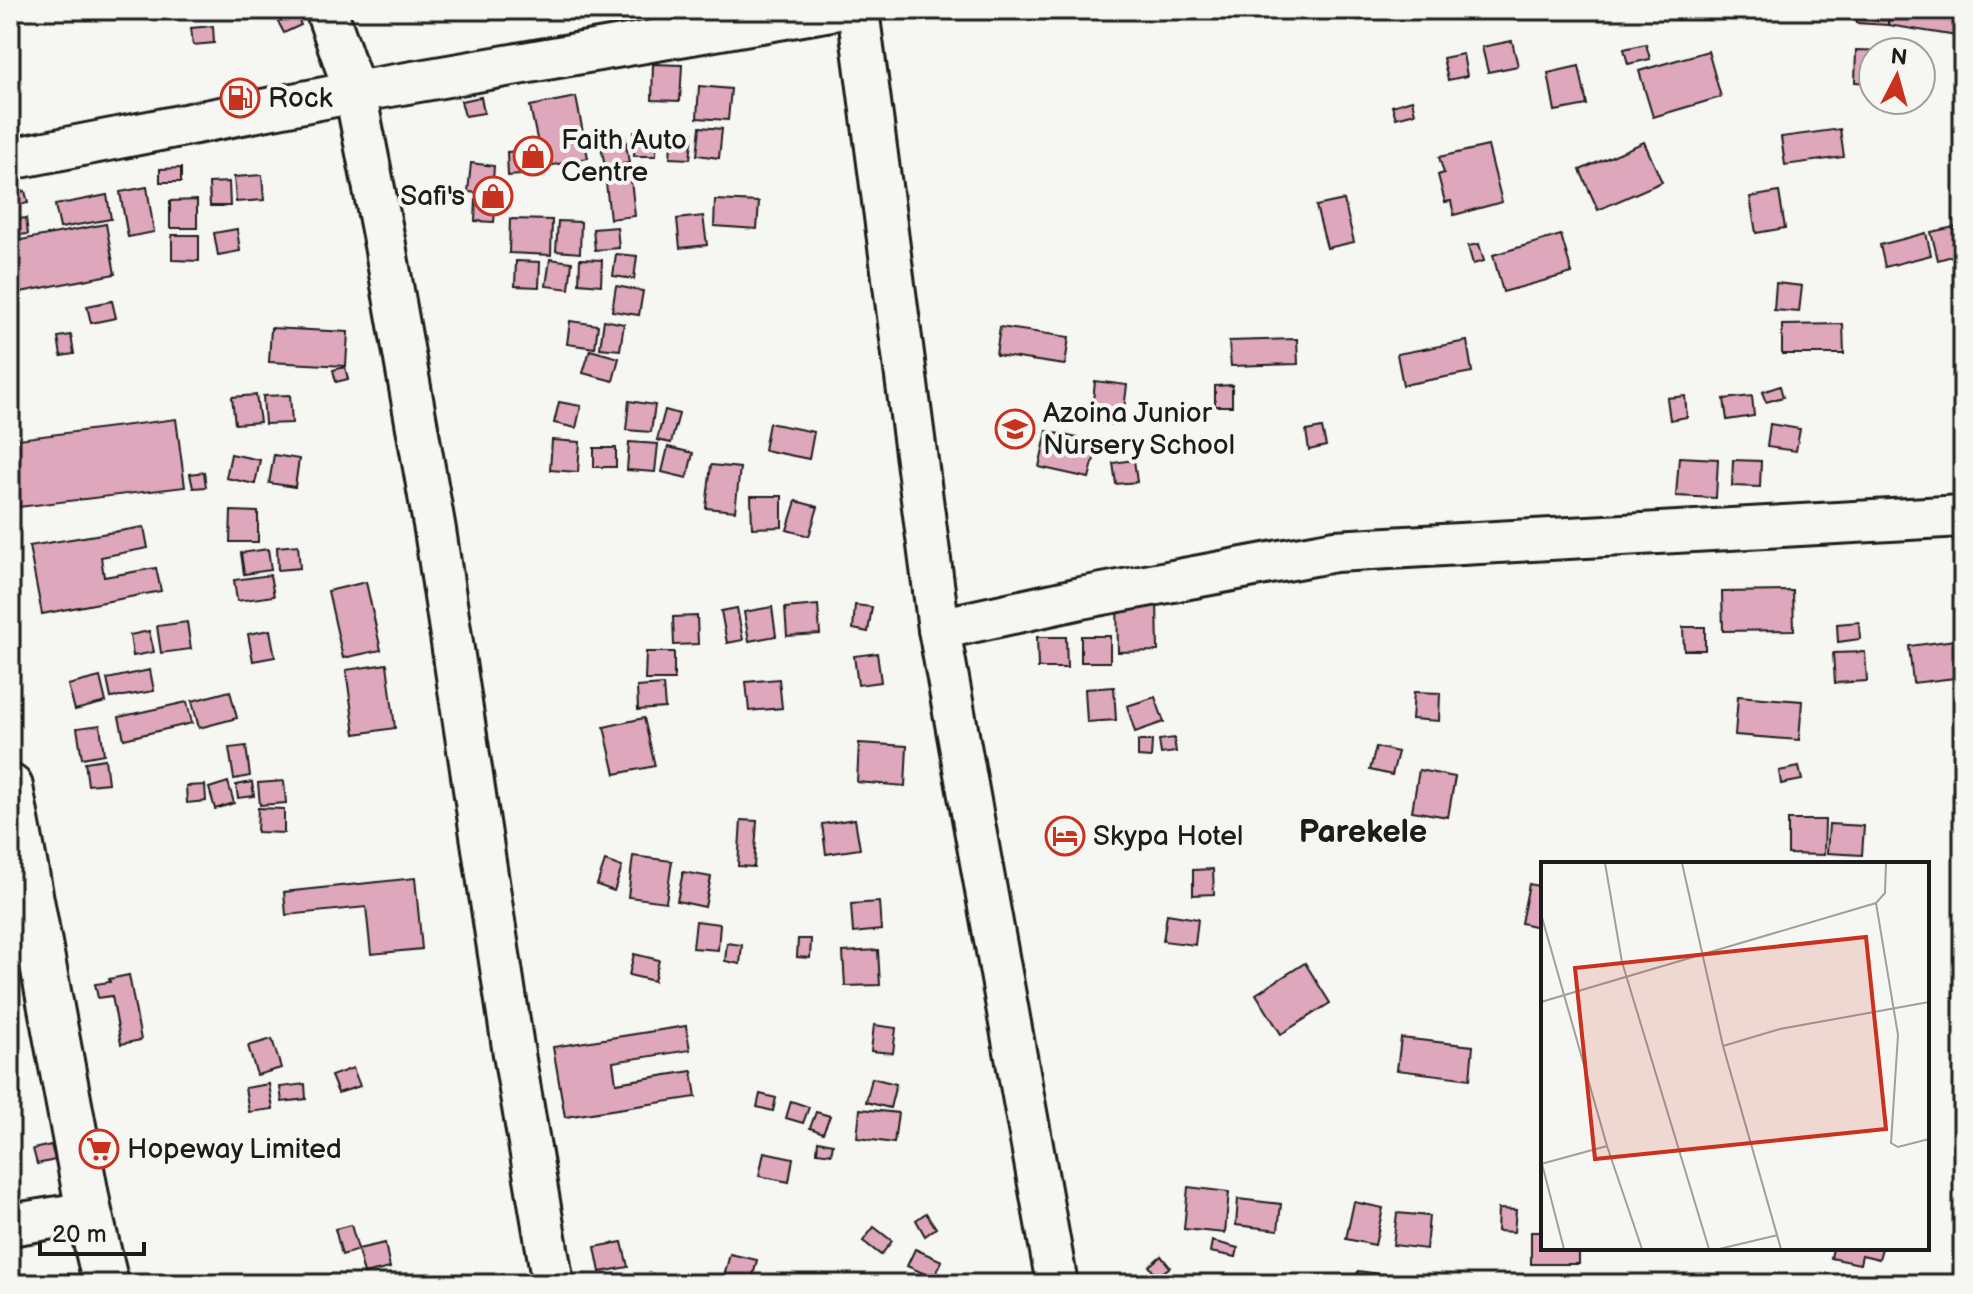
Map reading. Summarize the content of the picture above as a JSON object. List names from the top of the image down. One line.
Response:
{"districts":["Parekele"],"places":{"fuel station":["Rock"],"shop":["Faith Auto Centre","Safi's"],"school or university":["Azoina Junior Nursery School"],"hotel":["Skypa Hotel"],"supermarket":["Hopeway Limited"]},"scale_bar":"20 m","north":"top"}
